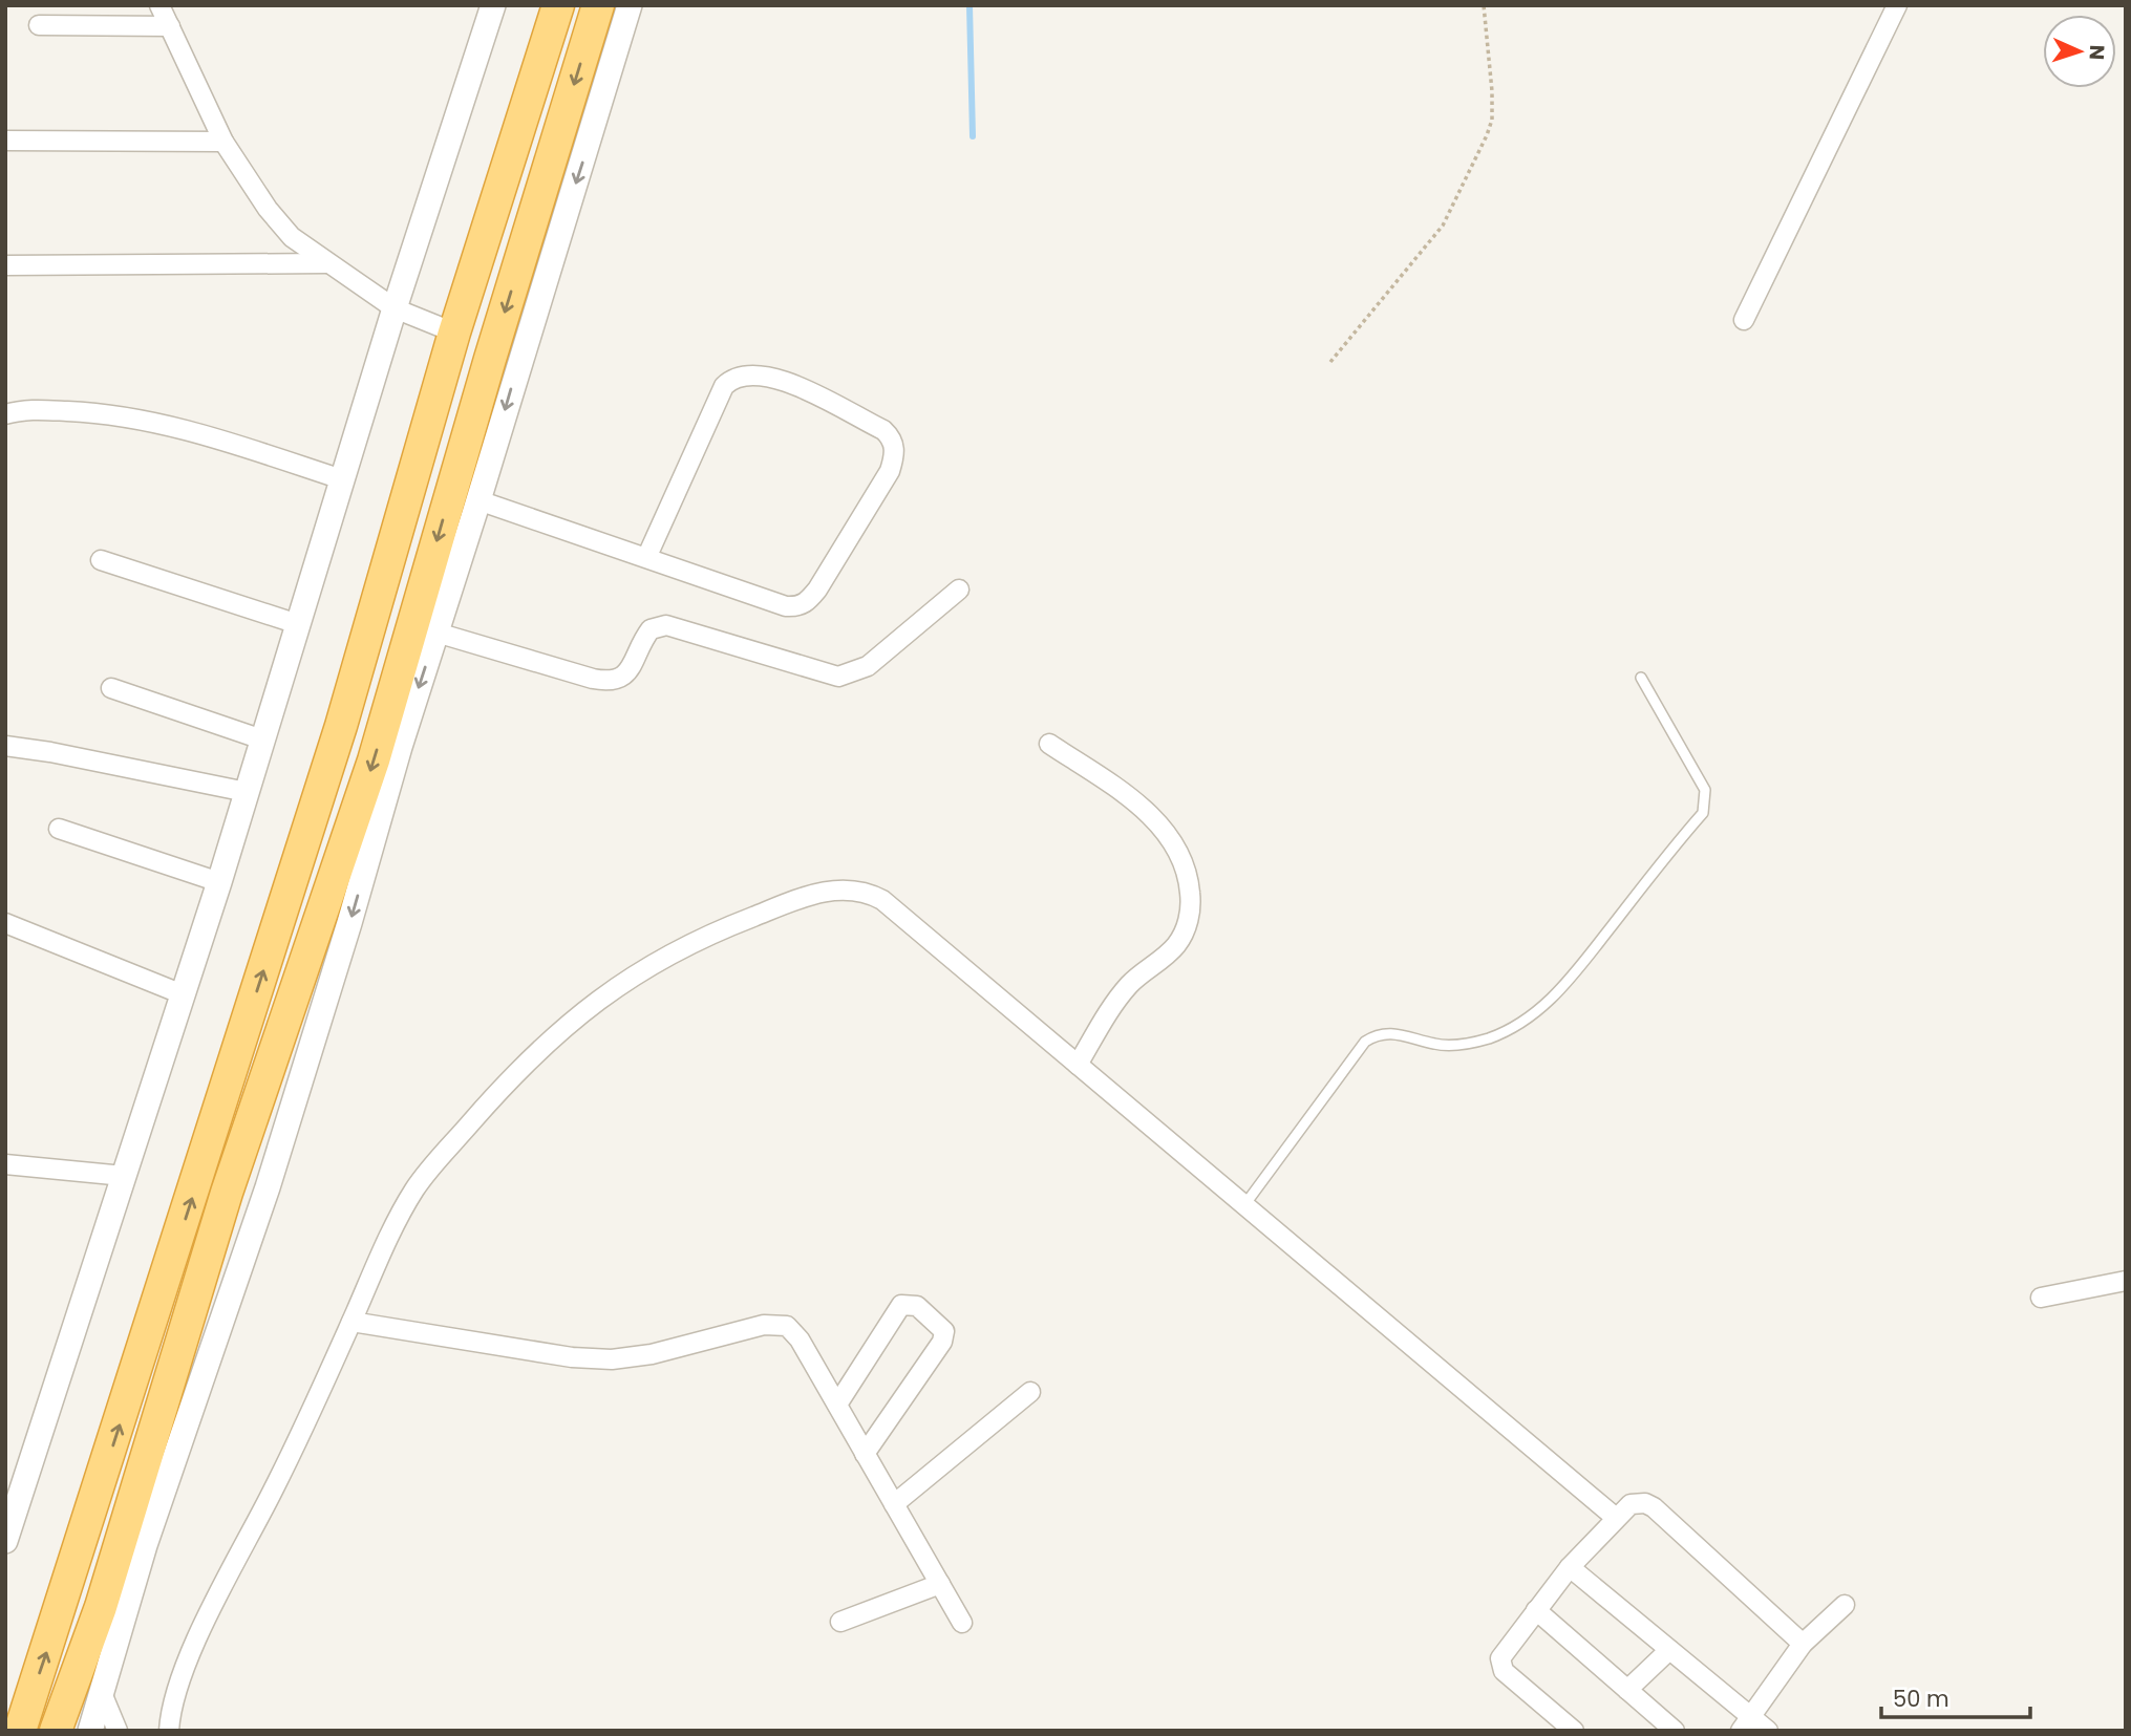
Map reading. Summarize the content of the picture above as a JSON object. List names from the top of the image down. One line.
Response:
{"scale_bar":"50 m","north":"right"}
